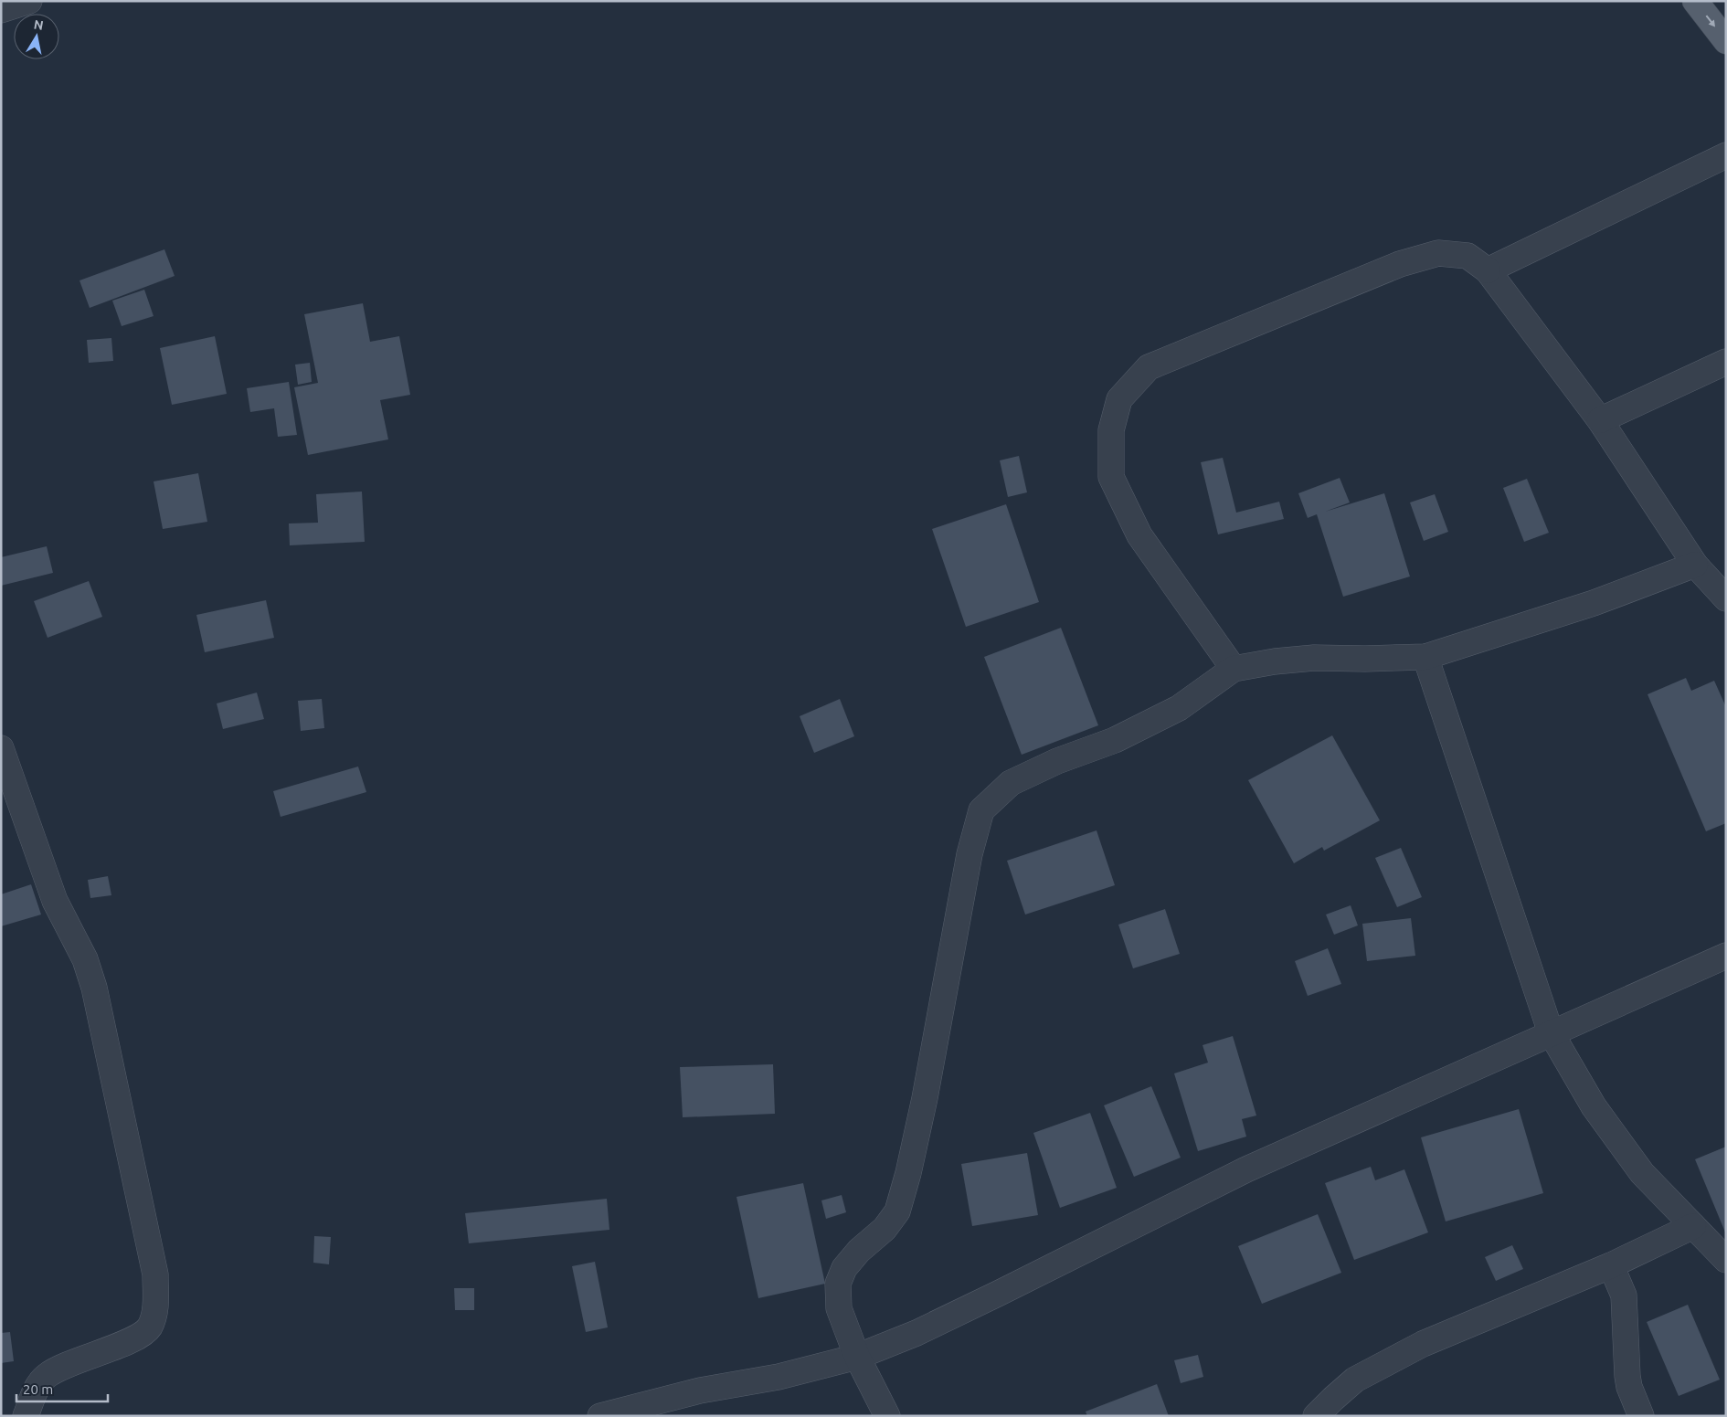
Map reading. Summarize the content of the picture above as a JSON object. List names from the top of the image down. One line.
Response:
{"scale_bar":"20 m","north":"top"}
